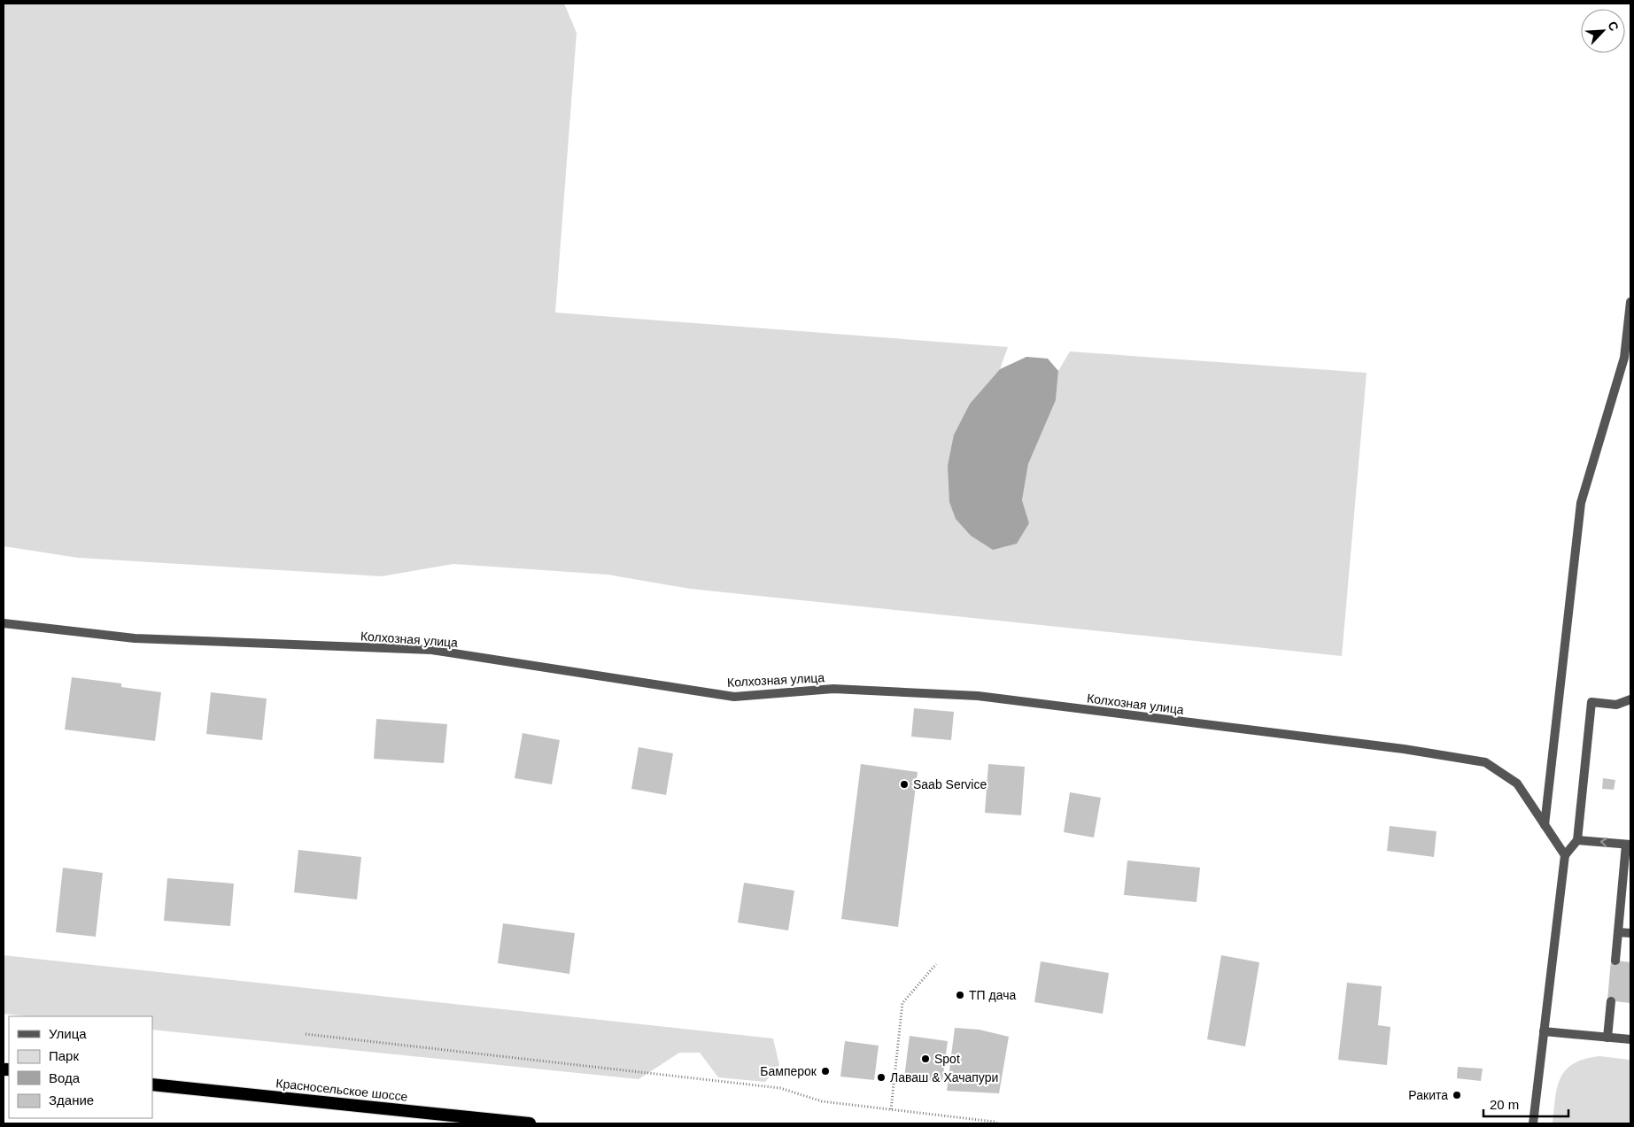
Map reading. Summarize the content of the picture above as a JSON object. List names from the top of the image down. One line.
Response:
{"streets":{"highway":["Красносельское шоссе"],"street":["Колхозная улица"]},"places":["Saab Service","ТП дача","Spot","Бамперок","Лаваш & Хачапури","Ракита"],"legend":["Улица","Парк","Вода","Здание"],"scale_bar":"20 m","north":"top right"}
